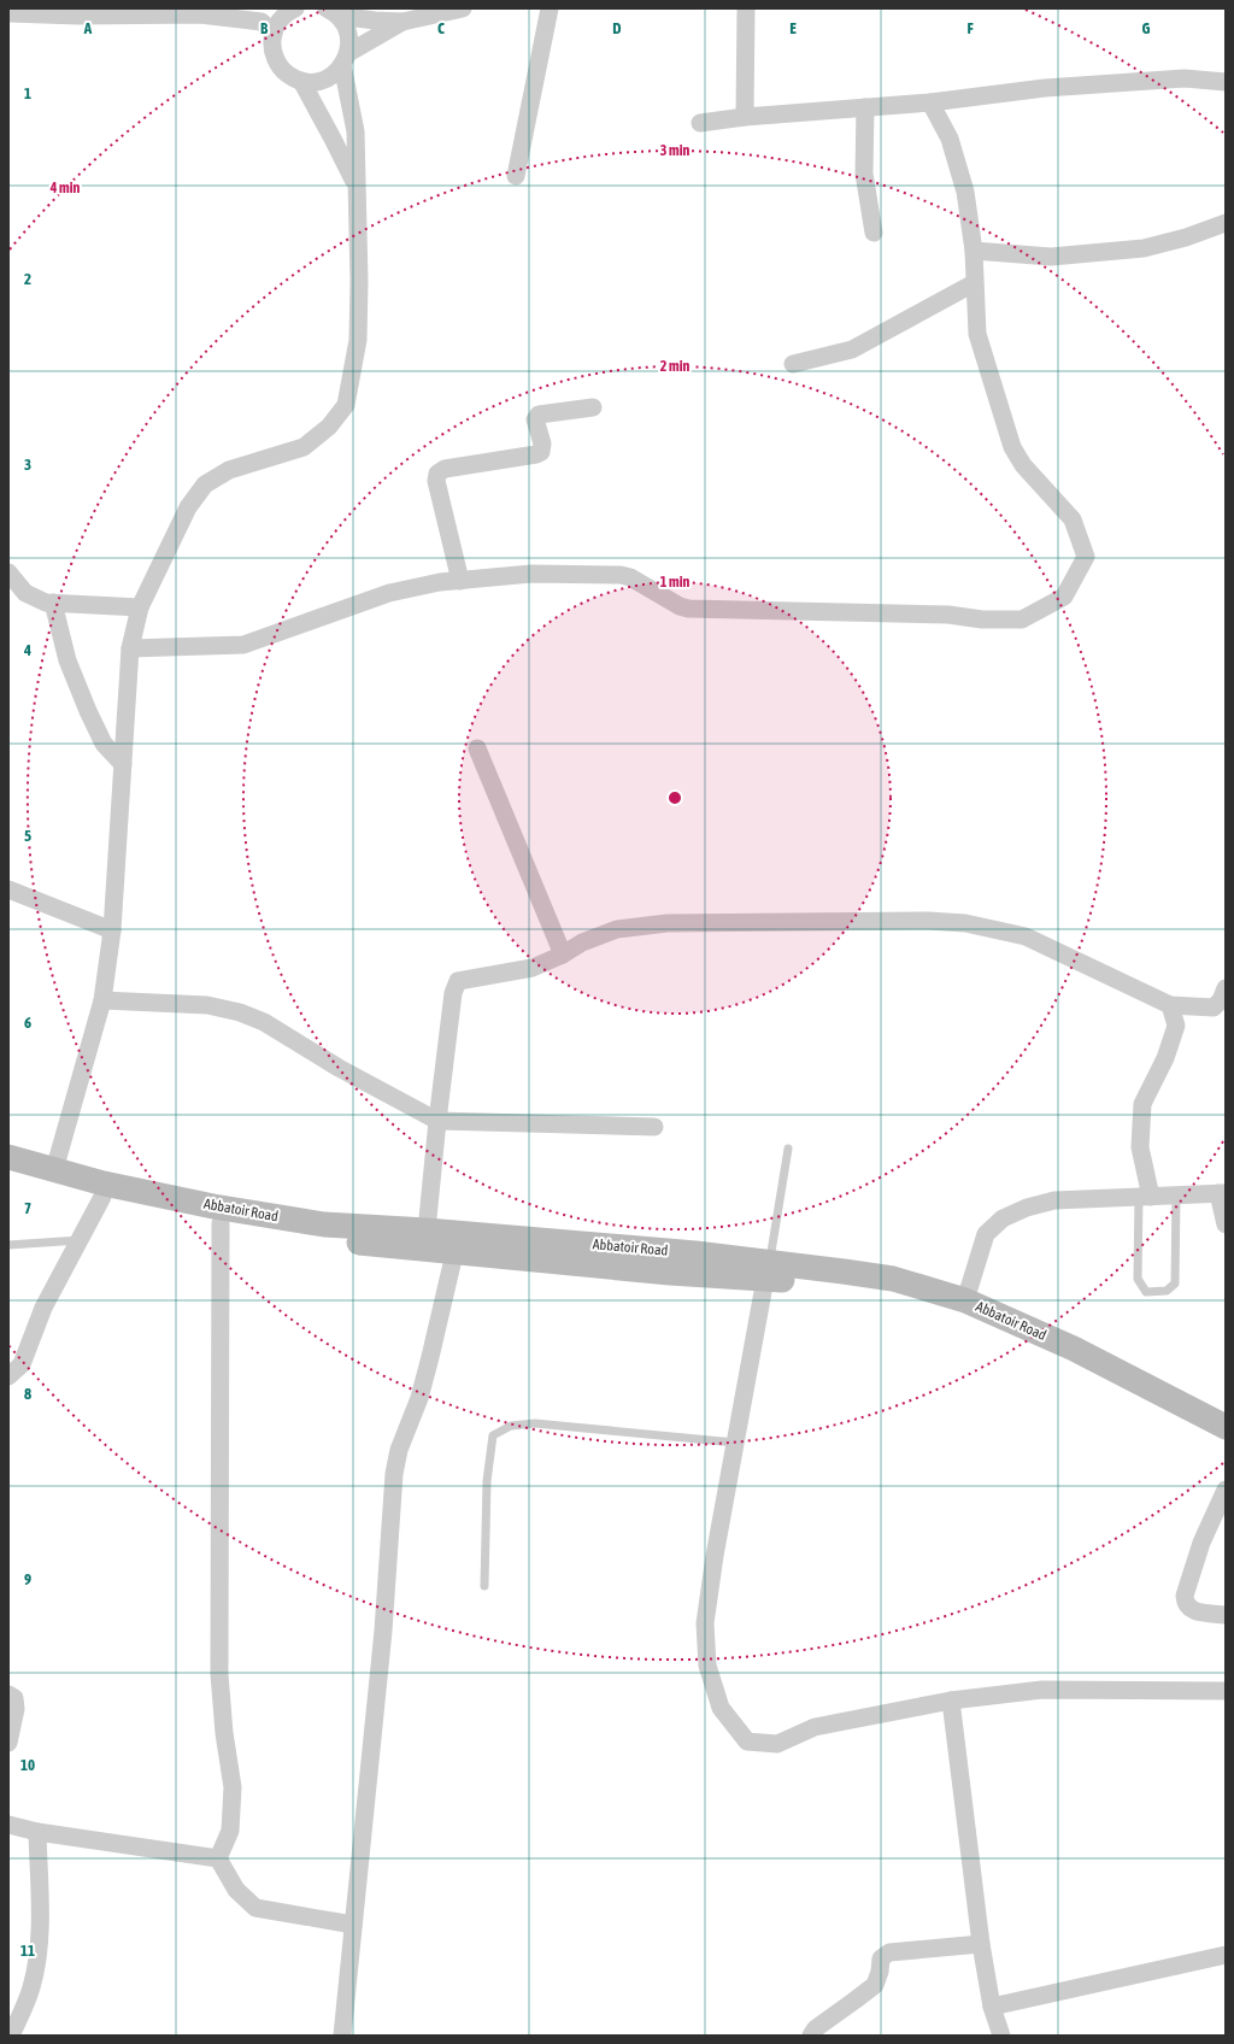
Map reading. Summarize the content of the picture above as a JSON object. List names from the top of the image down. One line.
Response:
{"streets":{"street":["Abbatoir Road"]},"grid":{"columns":["A","B","C","D","E","F","G"],"rows":["1","2","3","4","5","6","7","8","9","10","11"]},"rings":["3 min","4 min","2 min","1 min"]}
